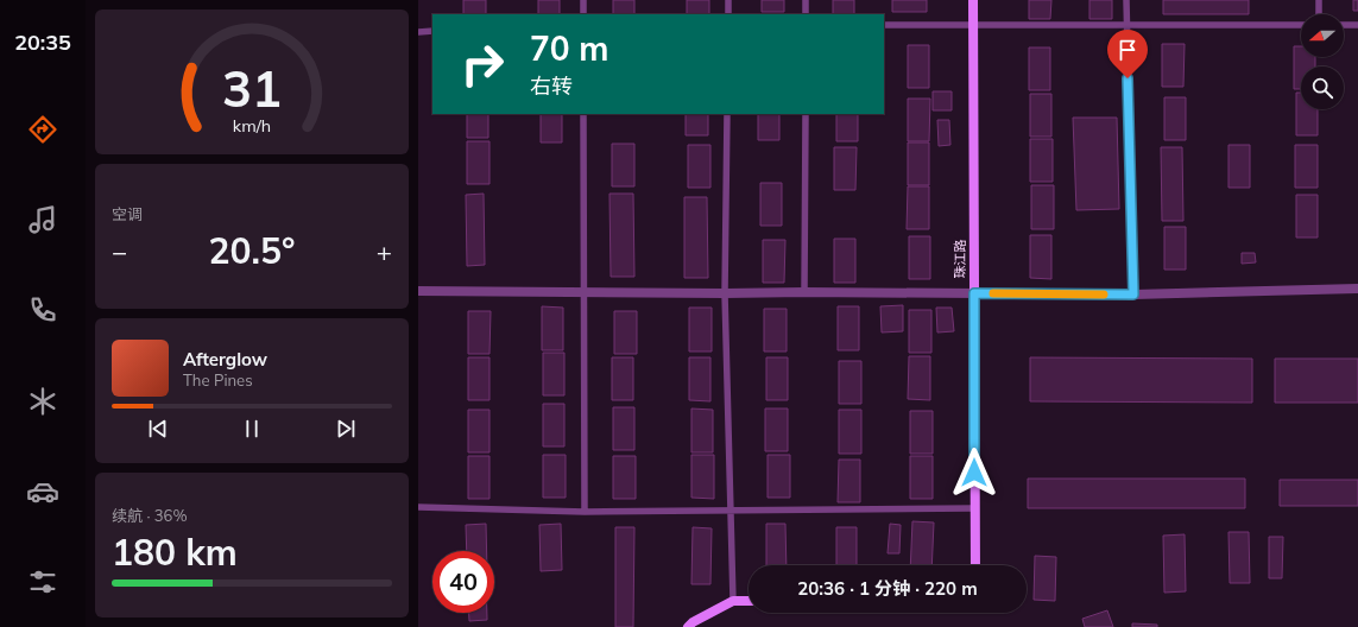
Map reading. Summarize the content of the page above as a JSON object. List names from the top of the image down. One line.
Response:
{"streets":{"street":["珠江路"]},"north":"left","page":{"tabs":"20:35","turn":["70 m","右转"],"tile":["空调",["续航 · 36%","180 km"]],"heat":["−","20.5°","+"],"song":["Afterglow","The Pines"],"limit":"40","trip":"20:36 · 1 分钟 · 220 m","gauge":["31","km/h"]}}
